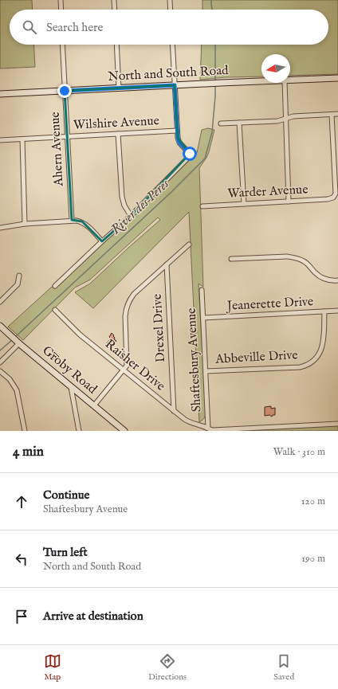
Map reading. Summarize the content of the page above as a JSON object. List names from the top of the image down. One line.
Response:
{"streets":{"street":["North and South Road","Wilshire Avenue","Ahern Avenue","Warder Avenue","Jeanerette Drive","Drexel Drive","Abbeville Drive","Shaftesbury Avenue","Raisher Drive","Groby Road"]},"crossings":[["North and South Road","Ahern Avenue"],["Wilshire Avenue","Ahern Avenue"],["Jeanerette Drive","Abbeville Drive"],["Jeanerette Drive","Shaftesbury Avenue"],["Drexel Drive","Raisher Drive"],["Abbeville Drive","Shaftesbury Avenue"],["Shaftesbury Avenue","Raisher Drive"]],"water":["River des Peres"],"north":"left","page":{"search":"Search here","heading":["4 min","Walk · 310 m"],"list":[["Continue","Shaftesbury Avenue","120 m"],["Turn left","North and South Road","190 m"],"Arrive at destination"],"nav":["Map","Directions","Saved"]}}
